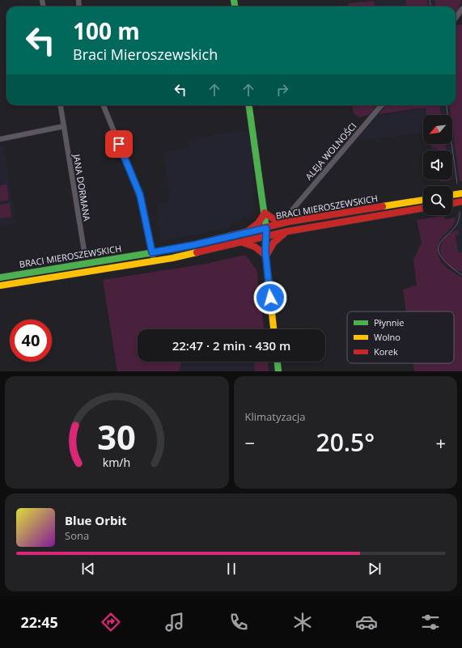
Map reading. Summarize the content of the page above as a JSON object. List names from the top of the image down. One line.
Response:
{"streets":{"main road":["BRACI MIEROSZEWSKICH"],"street":["ALEJA WOLNOŚCI","JANA DORMANA"]},"legend":["Płynnie","Wolno","Korek"],"north":"bottom left","page":{"turn":["100 m","Braci Mieroszewskich"],"limit":"40","trip":"22:47 · 2 min · 430 m","tile":"Klimatyzacja","heat":["−","20.5°","+"],"song":["Blue Orbit","Sona"],"tabs":"22:45","gauge":["30","km/h"]}}
